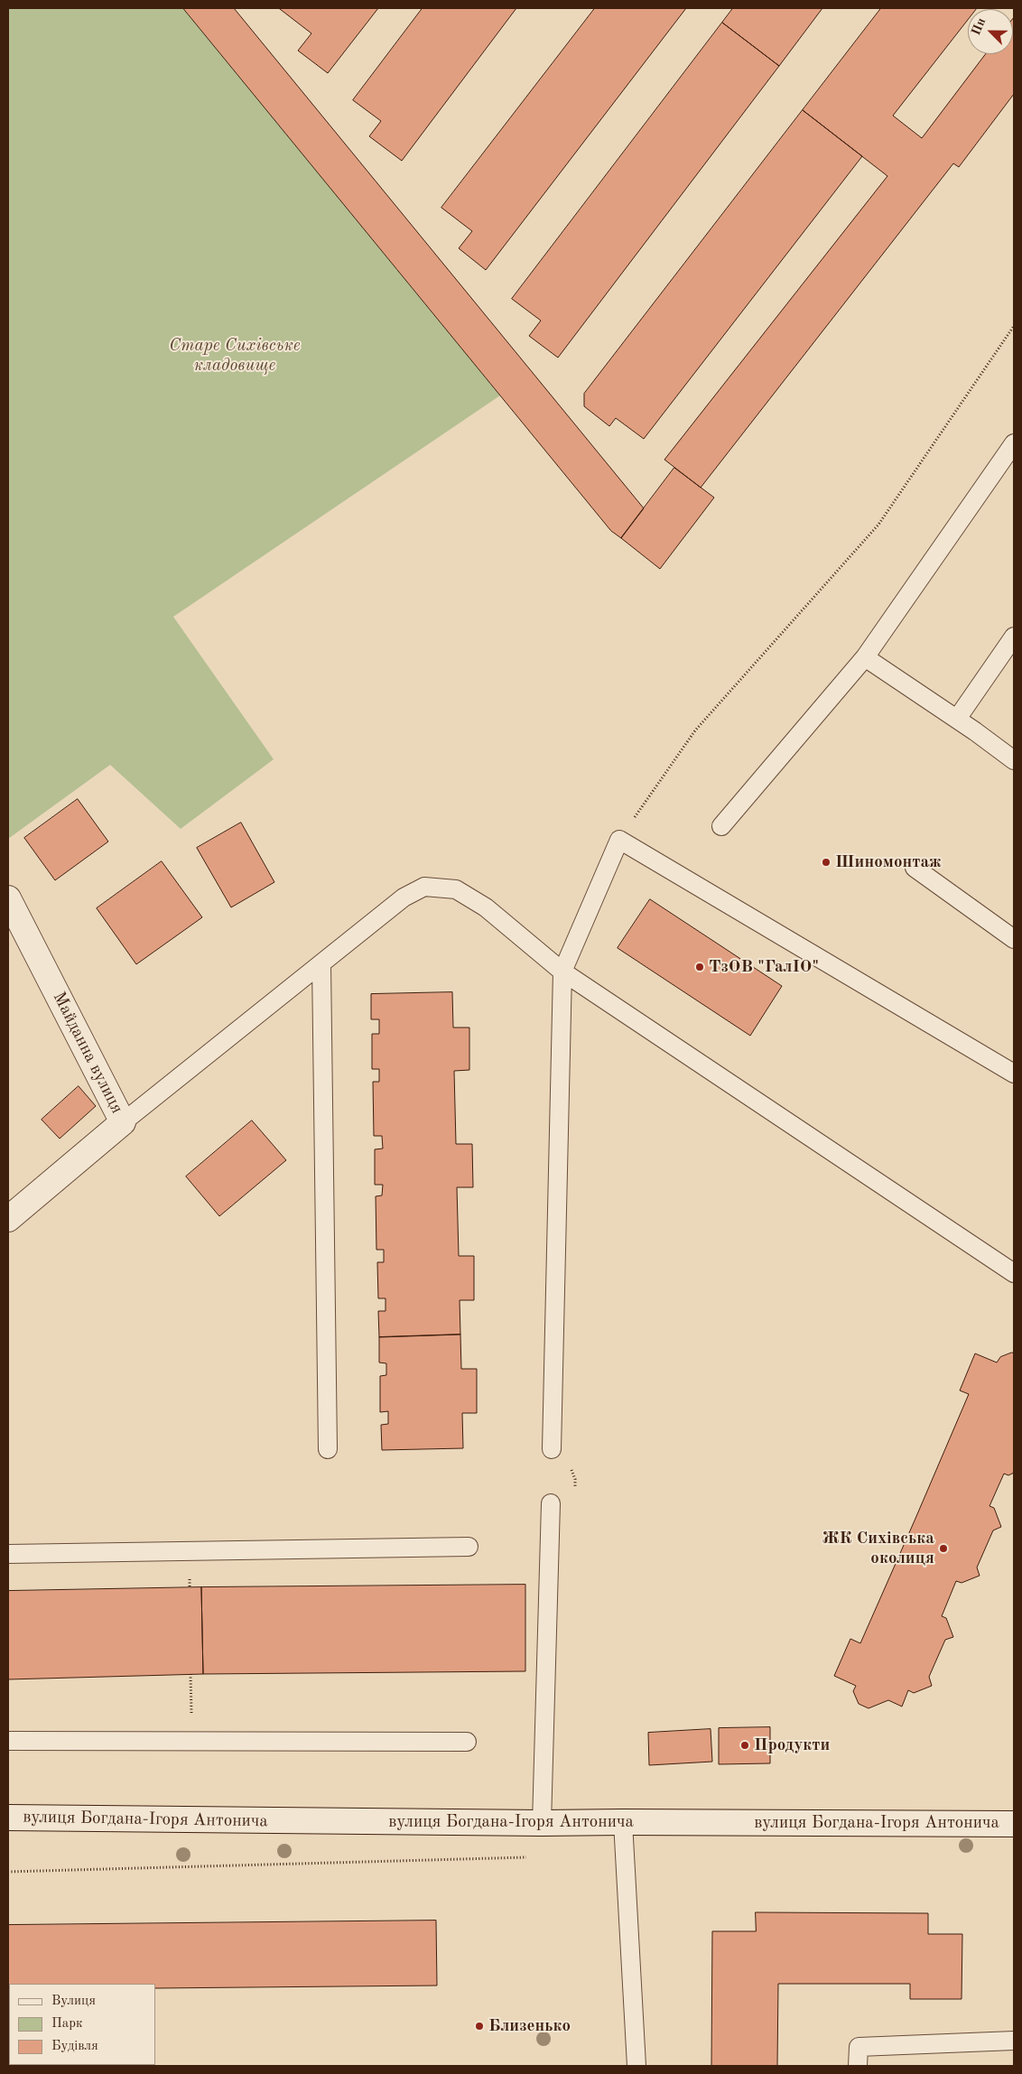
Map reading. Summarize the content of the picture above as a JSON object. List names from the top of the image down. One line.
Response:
{"streets":{"main road":["Майданна вулиця","вулиця Богдана-Ігоря Антонича"]},"parks":["Старе Сихівське кладовище"],"places":["Шиномонтаж","ТзОВ \"ГалІО\"","ЖК Сихівська околиця","Продукти","Близенько"],"legend":["Вулиця","Парк","Будівля"],"north":"top left"}
